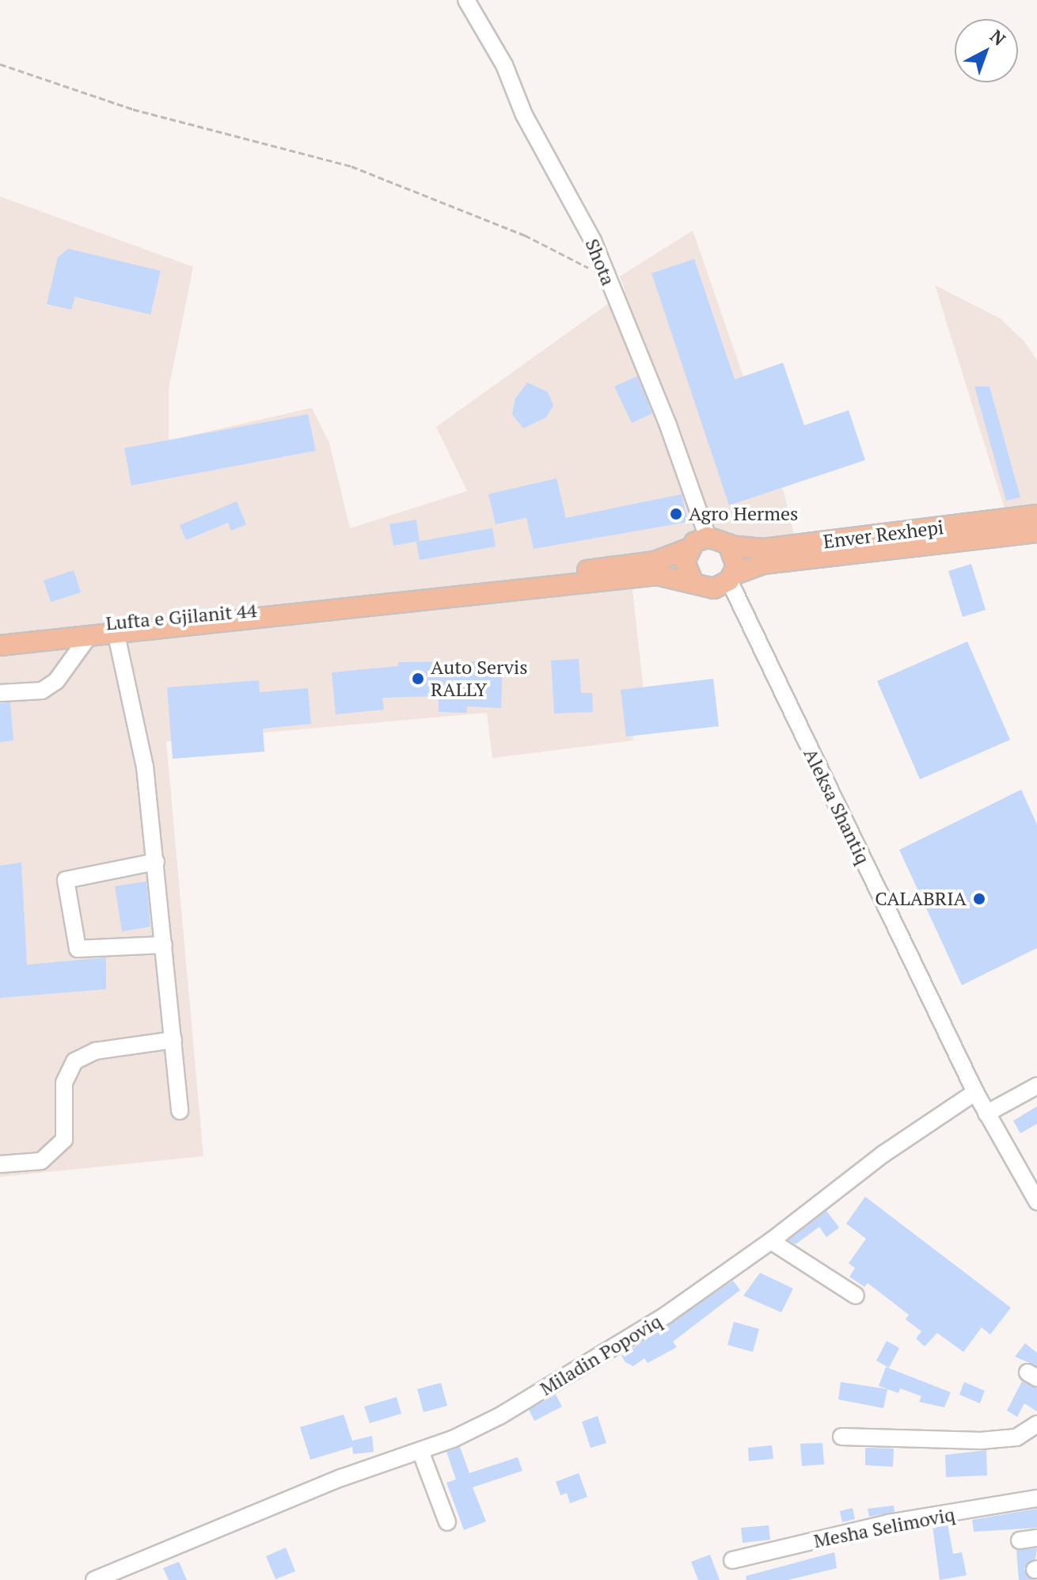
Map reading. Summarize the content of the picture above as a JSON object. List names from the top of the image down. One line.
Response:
{"streets":{"main road":["Enver Rexhepi","Lufta e Gjilanit 44"],"street":["Shota","Aleksa Shantiq","Miladin Popoviq","Mesha Selimoviq"]},"crossings":[["Shota","Enver Rexhepi"],["Shota","Lufta e Gjilanit 44"],["Shota","Aleksa Shantiq"],["Enver Rexhepi","Lufta e Gjilanit 44"],["Enver Rexhepi","Aleksa Shantiq"],["Lufta e Gjilanit 44","Aleksa Shantiq"],["Aleksa Shantiq","Miladin Popoviq"]],"places":["Agro Hermes","Auto Servis RALLY","CALABRIA"],"north":"top right"}
